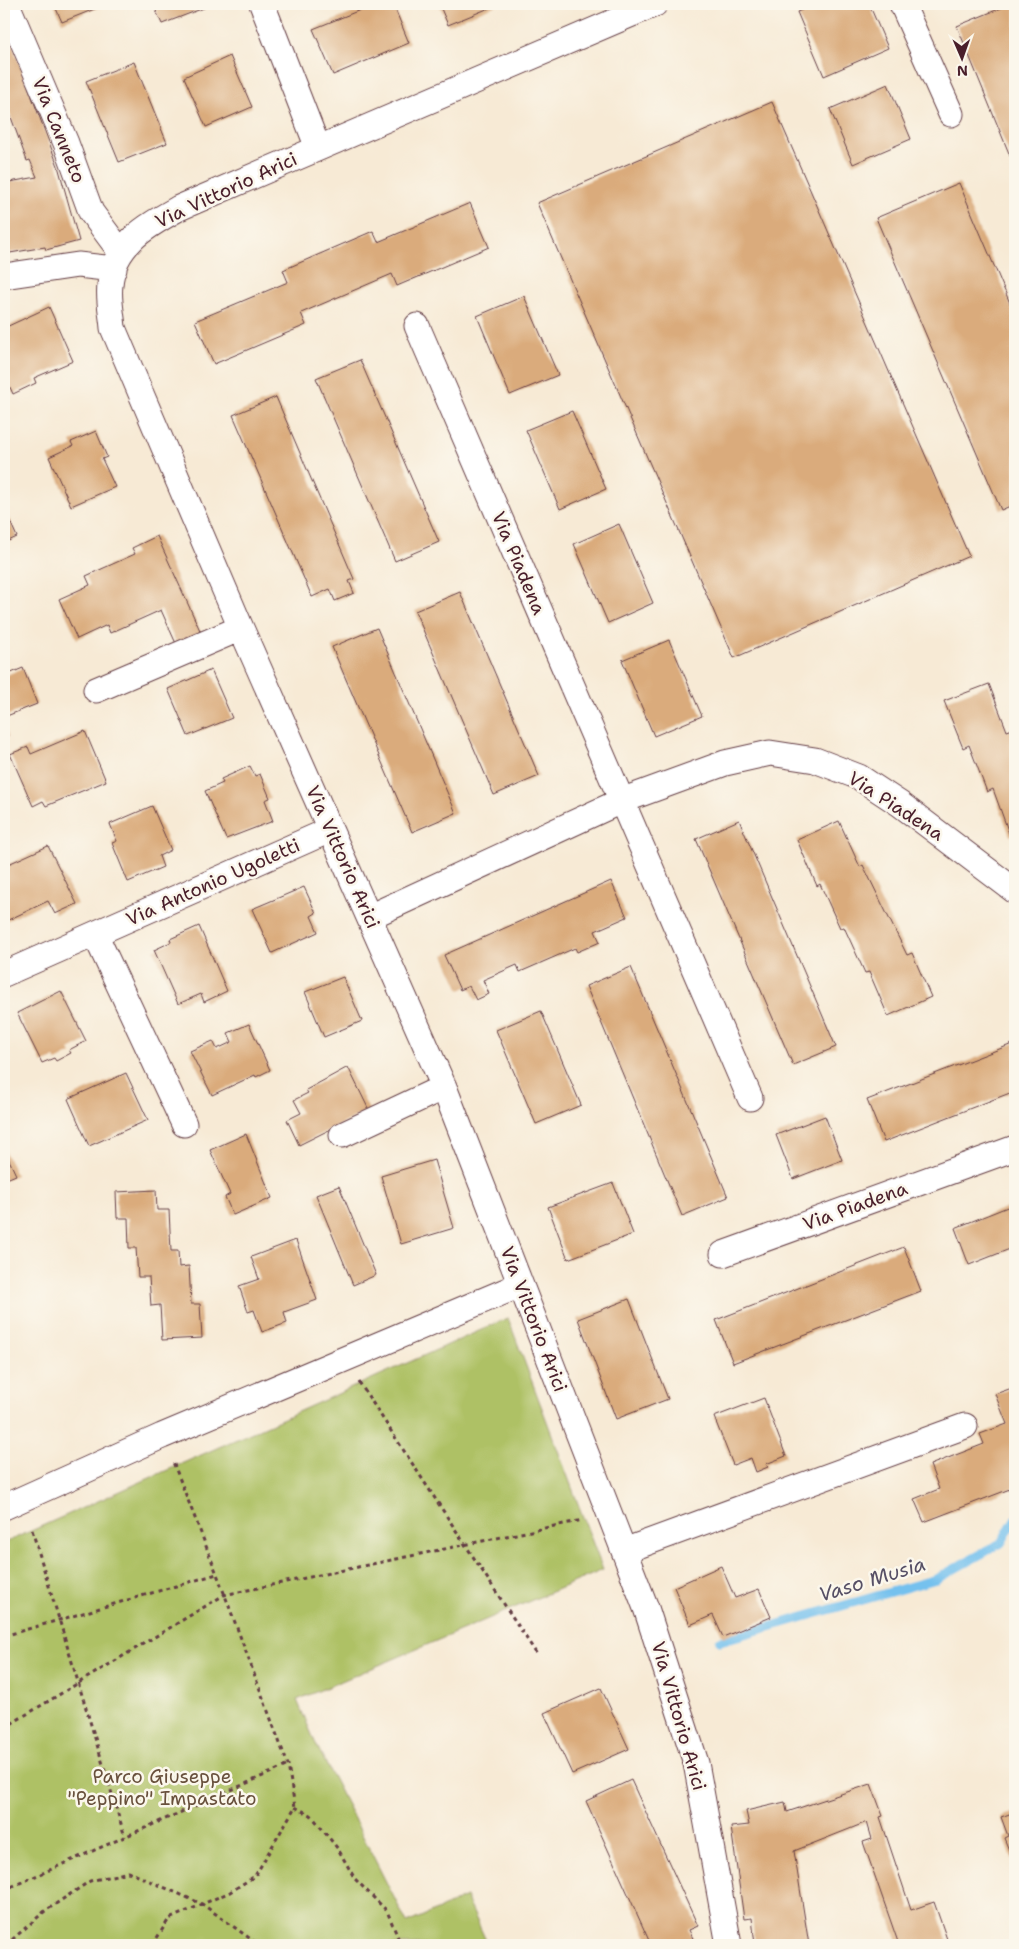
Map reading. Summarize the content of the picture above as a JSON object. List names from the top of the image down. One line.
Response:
{"streets":{"street":["Via Canneto","Via Vittorio Arici","Via Piadena","Via Antonio Ugoletti"]},"crossings":[["Via Canneto","Via Vittorio Arici"],["Via Vittorio Arici","Via Piadena"],["Via Vittorio Arici","Via Antonio Ugoletti"]],"water":["Vaso Musia"],"parks":["Parco Giuseppe \"Peppino\" Impastato"],"north":"bottom"}
